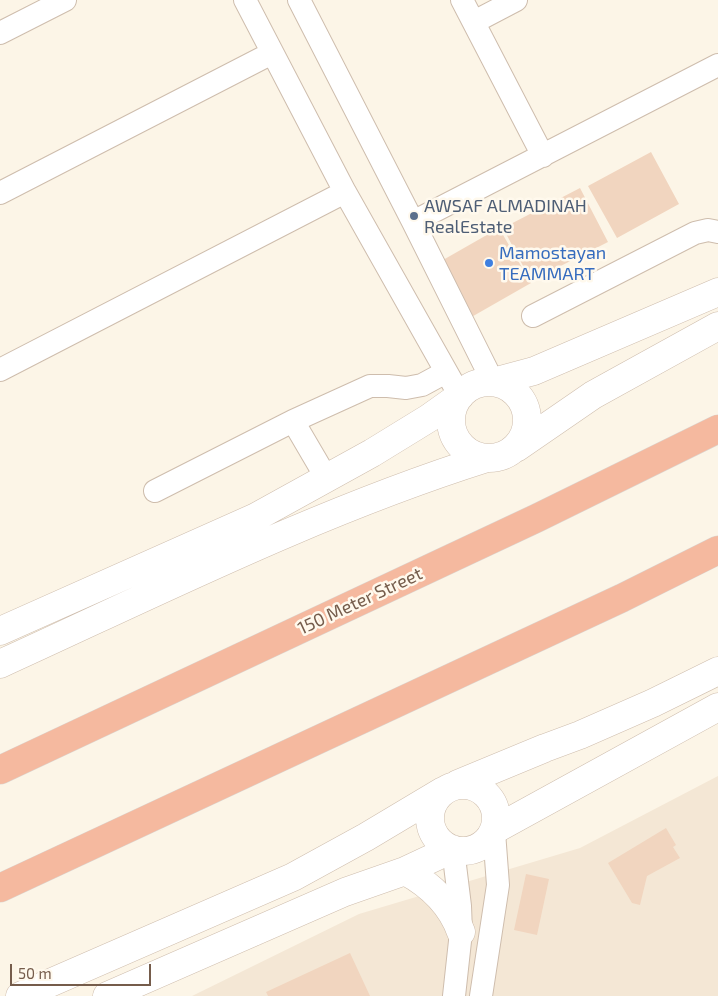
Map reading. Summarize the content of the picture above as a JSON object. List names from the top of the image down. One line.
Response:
{"streets":{"highway":["150 Meter Street"]},"places":["AWSAF ALMADINAH RealEstate","Mamostayan TEAMMART"],"scale_bar":"50 m"}
